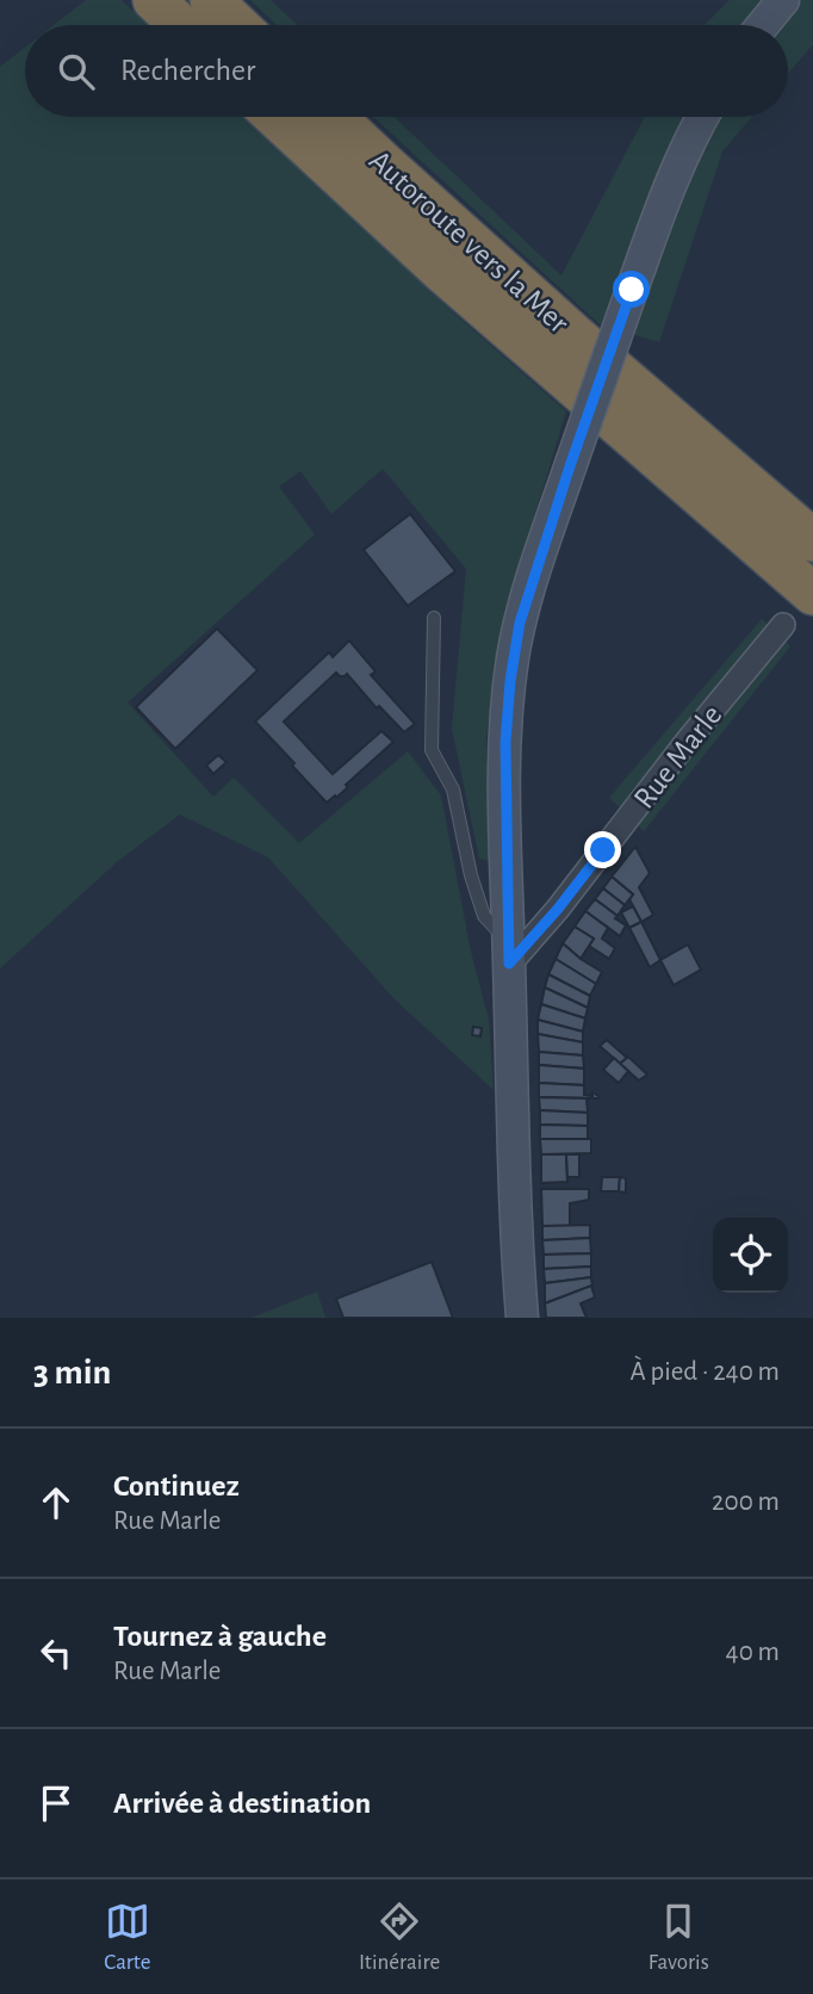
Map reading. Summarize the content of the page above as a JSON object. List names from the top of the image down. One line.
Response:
{"streets":{"highway":["Autoroute vers la Mer"],"street":["Rue Marle"]},"page":{"search":"Rechercher","heading":["3 min","À pied · 240 m"],"list":[["Continuez","Rue Marle","200 m"],["Tournez à gauche","Rue Marle","40 m"],"Arrivée à destination"],"nav":["Carte","Itinéraire","Favoris"]}}
